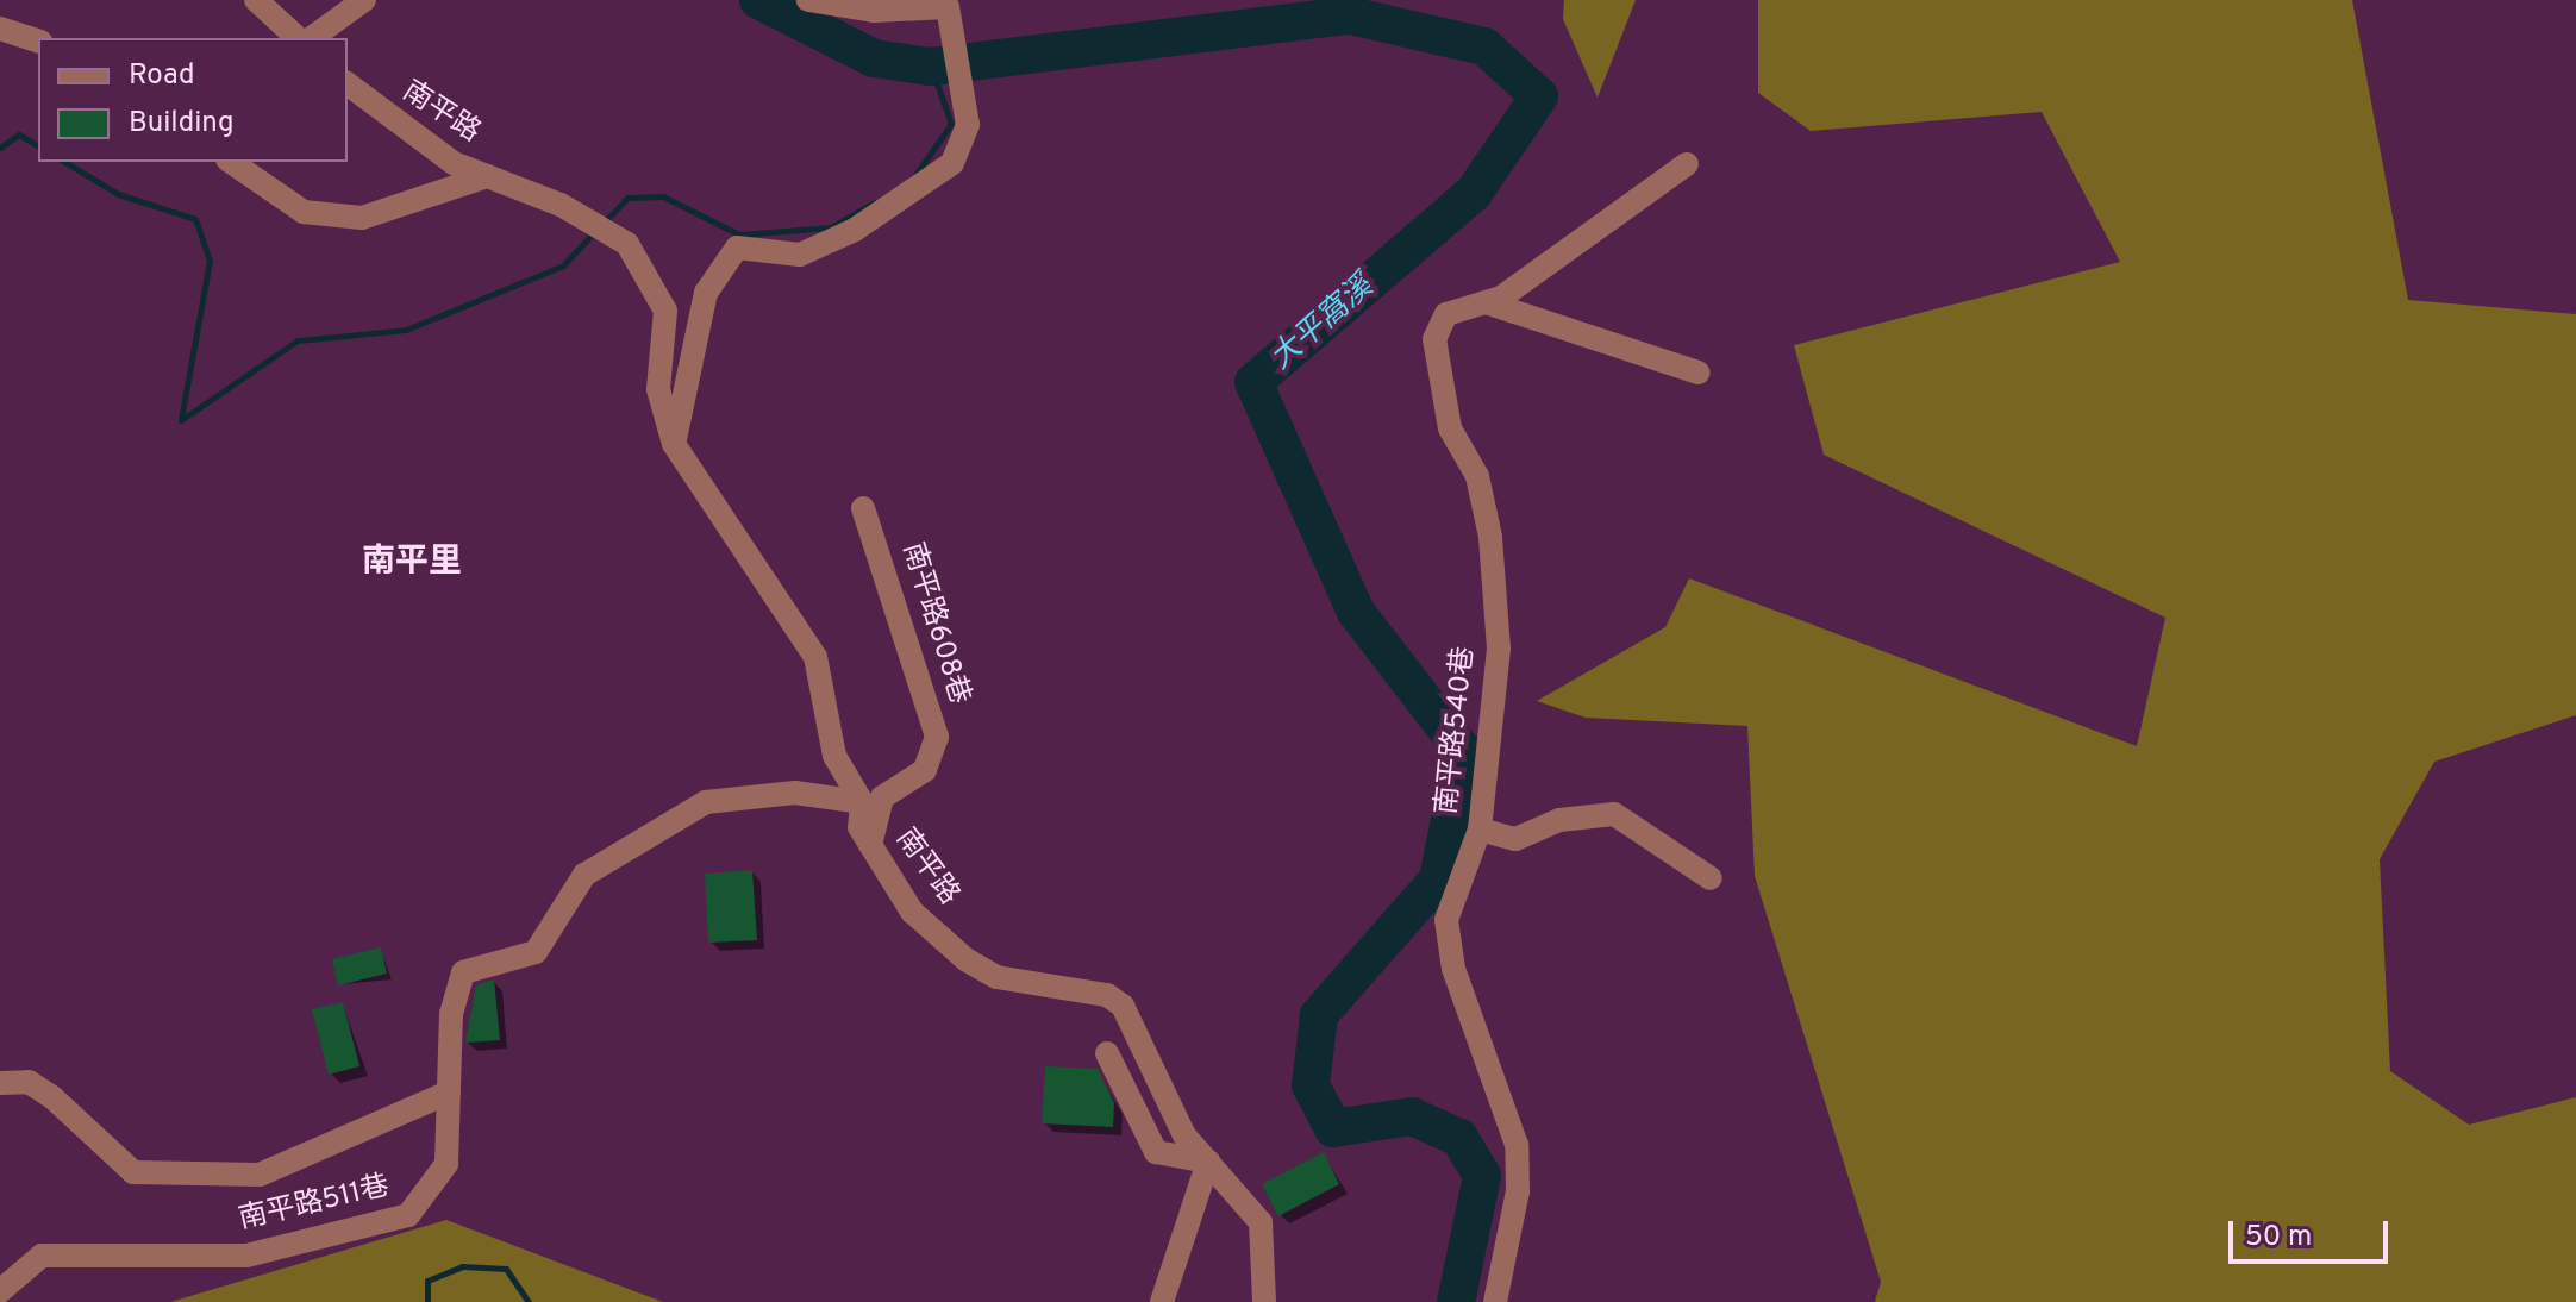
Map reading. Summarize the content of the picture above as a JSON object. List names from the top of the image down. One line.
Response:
{"streets":{"street":["南平路","南平路608巷","南平路540巷","南平路511巷"]},"crossings":[["南平路","南平路608巷"],["南平路","南平路511巷"]],"districts":["南平里"],"water":["大平窩溪"],"legend":["Road","Building"],"scale_bar":"50 m"}
